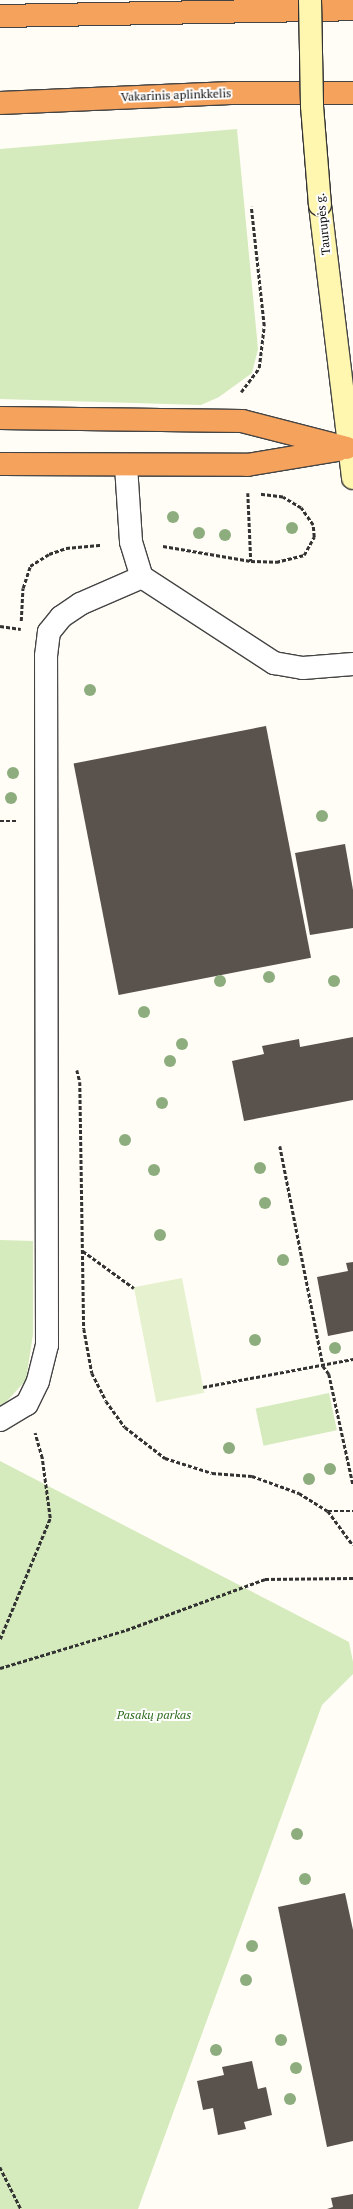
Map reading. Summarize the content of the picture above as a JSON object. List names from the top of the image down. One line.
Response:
{"streets":{"highway":["Vakarinis aplinkkelis"],"main road":["Taurupės g."]},"parks":["Pasakų parkas"]}
